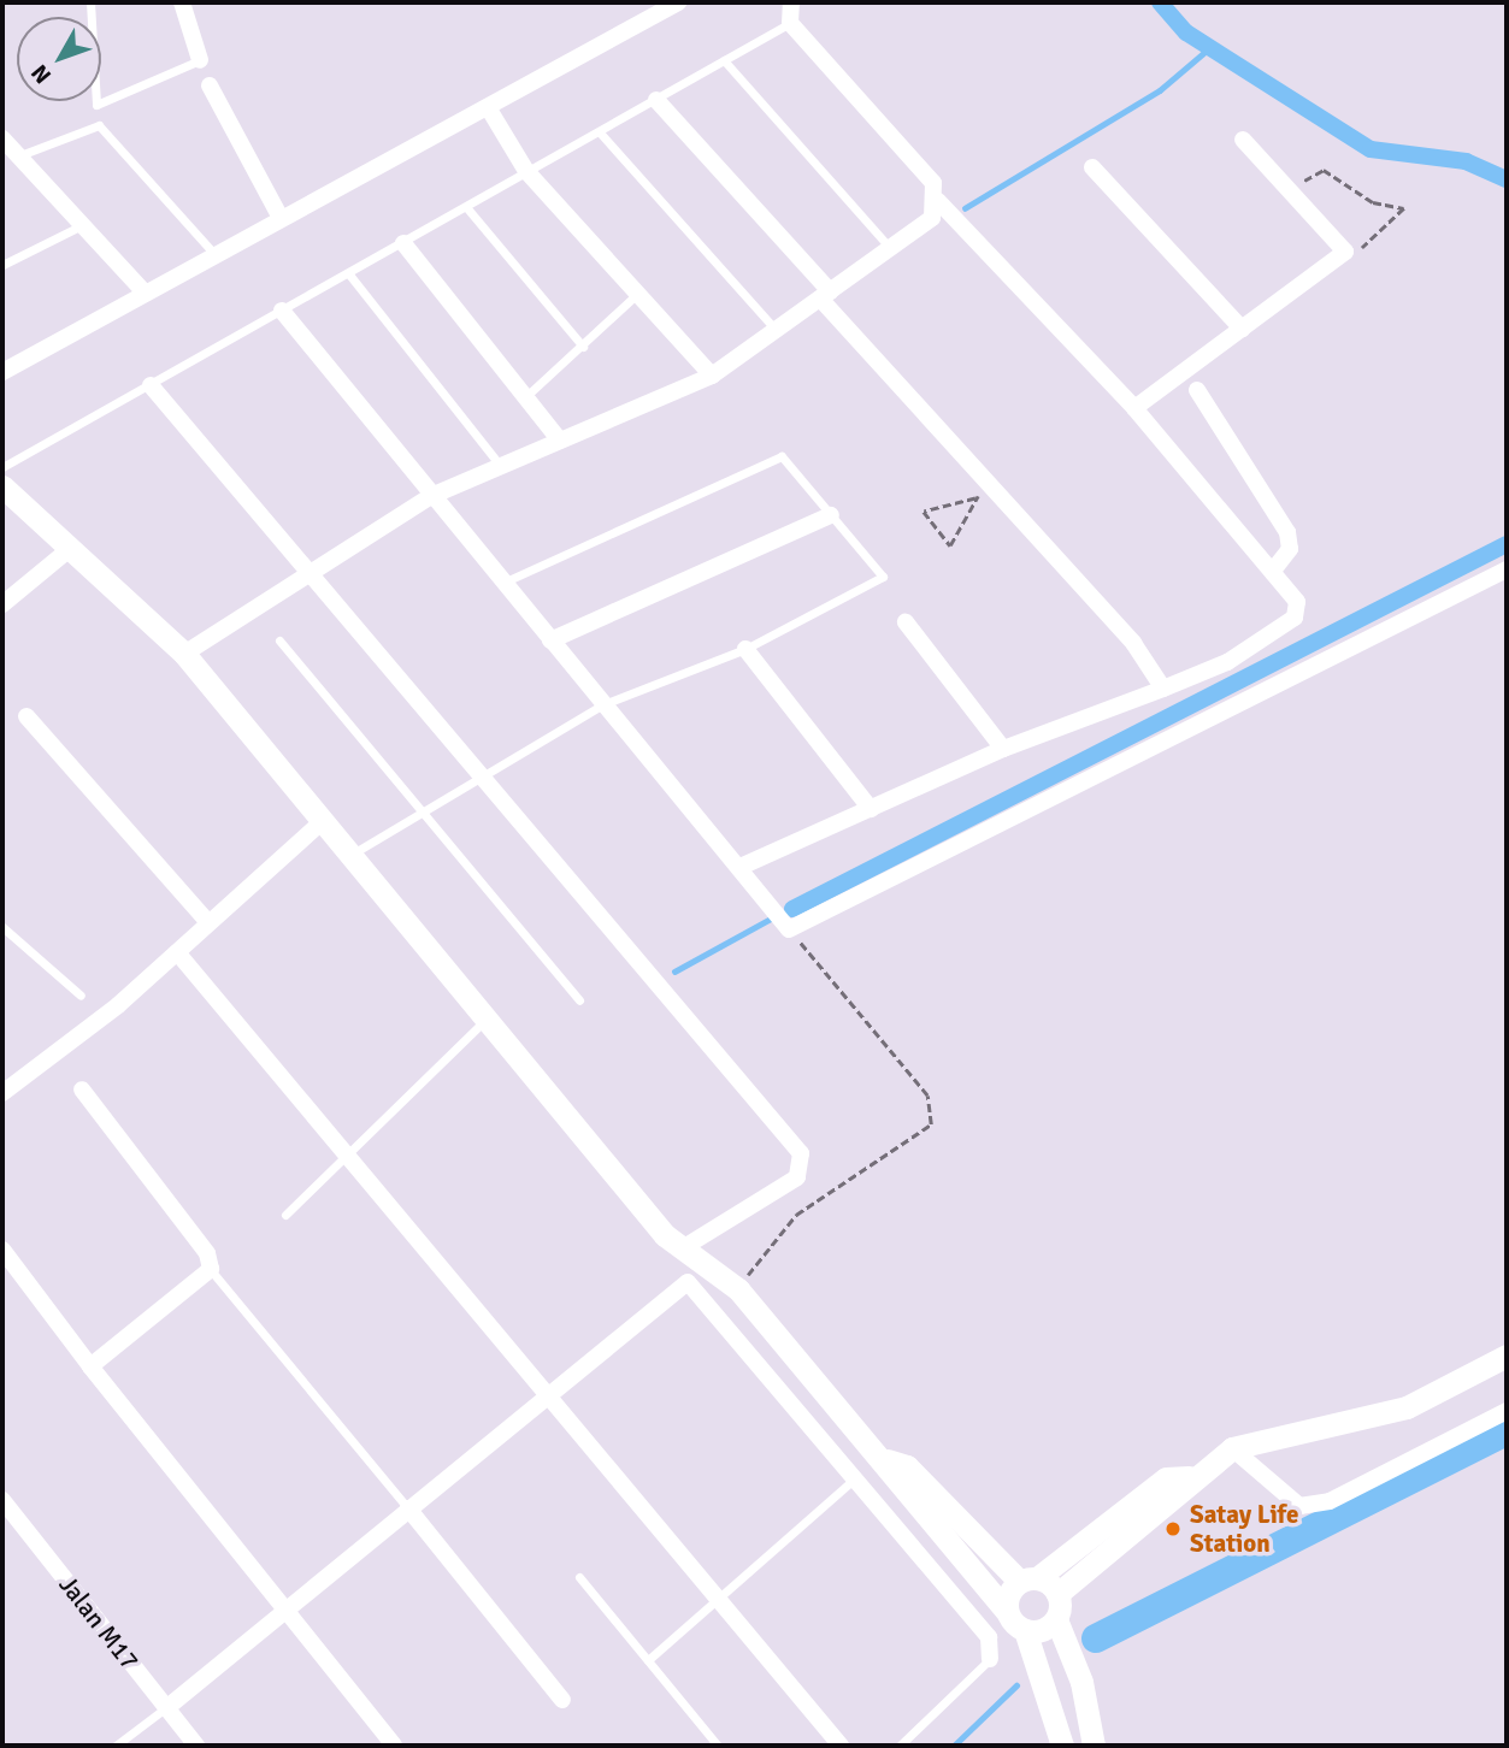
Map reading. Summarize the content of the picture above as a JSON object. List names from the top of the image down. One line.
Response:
{"streets":{"street":["Jalan M17"]},"places":["Satay Life Station"],"north":"bottom left"}
